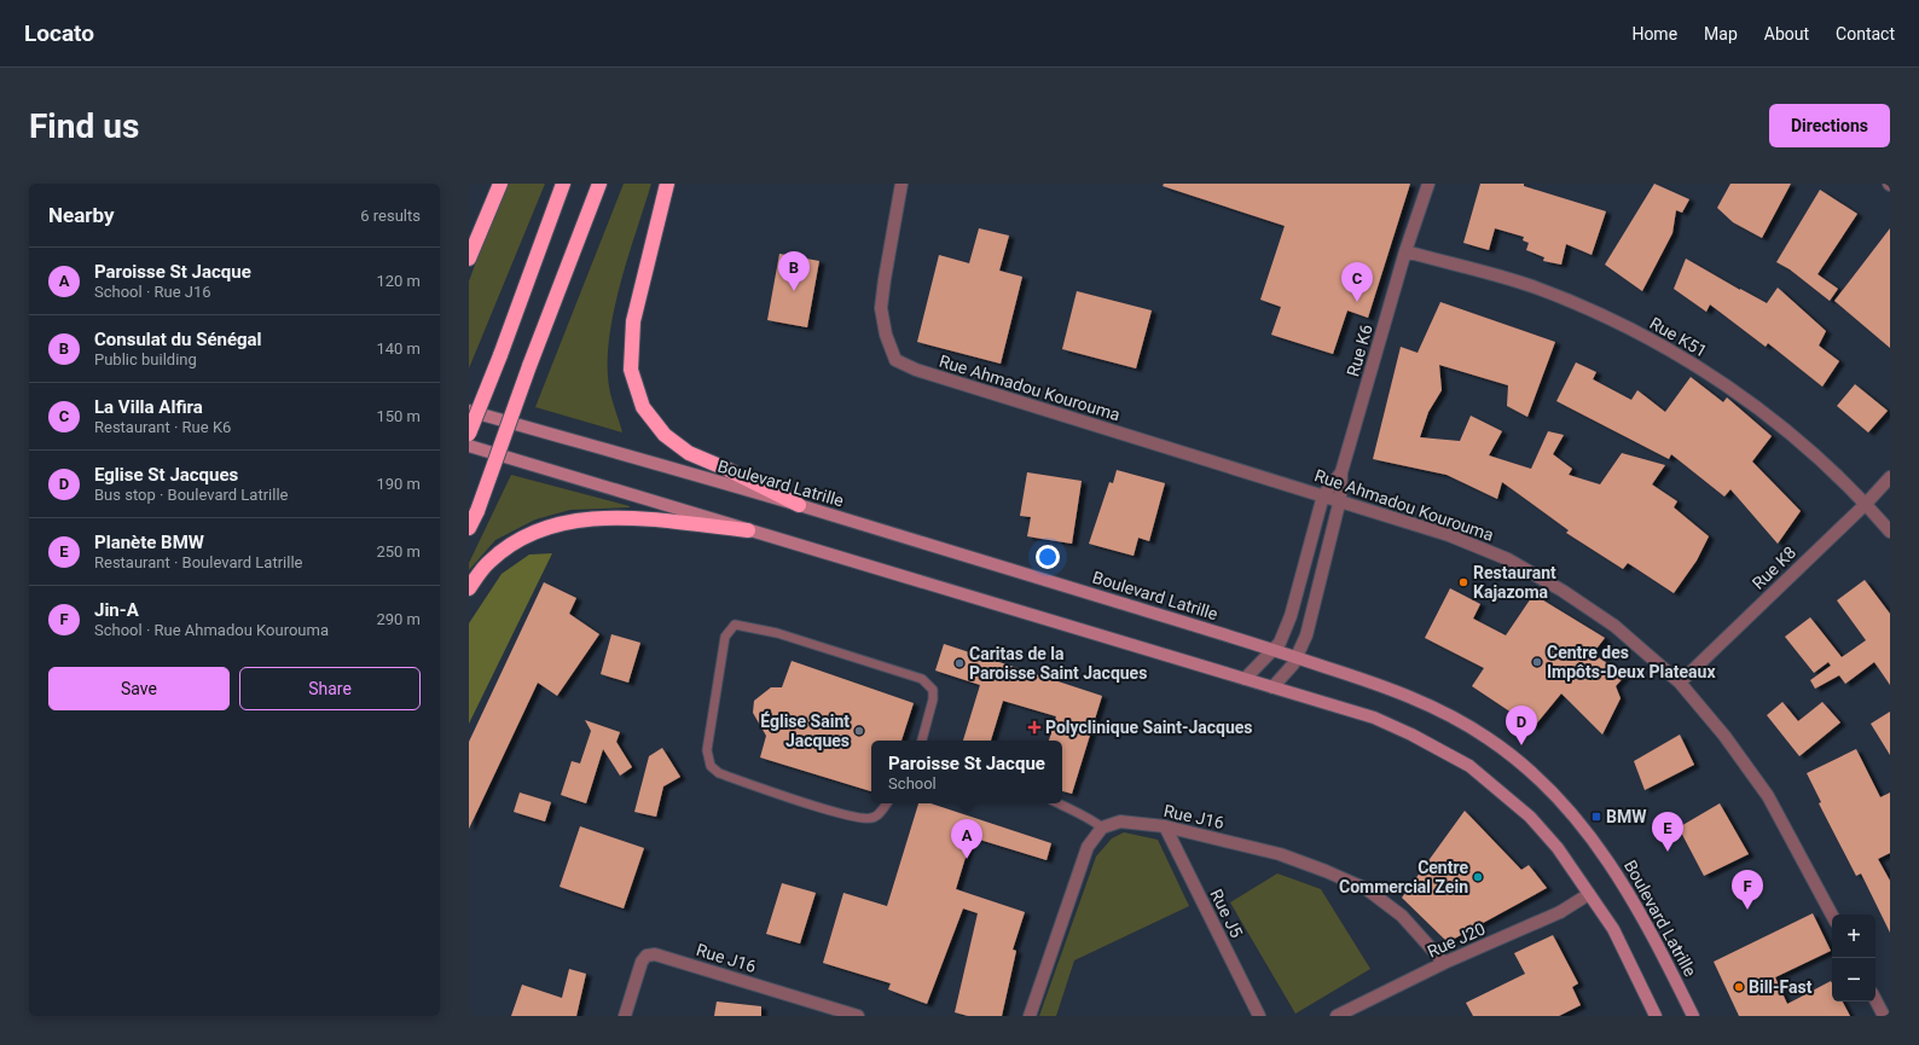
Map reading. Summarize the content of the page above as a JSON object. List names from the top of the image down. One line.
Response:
{"streets":{"main road":["Boulevard Latrille"],"street":["Rue K51","Rue K6","Rue Ahmadou Kourouma","Rue K8","Rue J16","Rue J5","Rue J20"]},"crossings":[["Rue K51","Rue K6"],["Rue K51","Rue K8"],["Rue K6","Rue Ahmadou Kourouma"],["Rue K6","Boulevard Latrille"],["Rue Ahmadou Kourouma","Rue K8"],["Rue J16","Rue J5"],["Rue J16","Rue J20"]],"places":{"other":["Restaurant Kajazoma","Centre des Impôts-Deux Plateaux","Caritas de la Paroisse Saint Jacques","Église Saint Jacques","Centre Commercial Zein","Bill-Fast"],"health":["Polyclinique Saint-Jacques"],"transit":["BMW"]},"page":{"header":"Locato","nav":["Home","Map","About","Contact"],"buttons":["Directions",["Save","Share"]],"title":"Find us","heading":["Nearby","6 results"],"list":[{"mark":"A","name":"Paroisse St Jacque","note":"School · Rue J16","value":"120 m"},{"mark":"B","name":"Consulat du Sénégal","note":"Public building","value":"140 m"},{"mark":"C","name":"La Villa Alfira","note":"Restaurant · Rue K6","value":"150 m"},{"mark":"D","name":"Eglise St Jacques","note":"Bus stop · Boulevard Latrille","value":"190 m"},{"mark":"E","name":"Planète BMW","note":"Restaurant · Boulevard Latrille","value":"250 m"},{"mark":"F","name":"Jin-A","note":"School · Rue Ahmadou Kourouma","value":"290 m"}],"pins":["B","C","D","E","A","F"],"popup":["Paroisse St Jacque","School"],"map_buttons":["+","−"]}}
